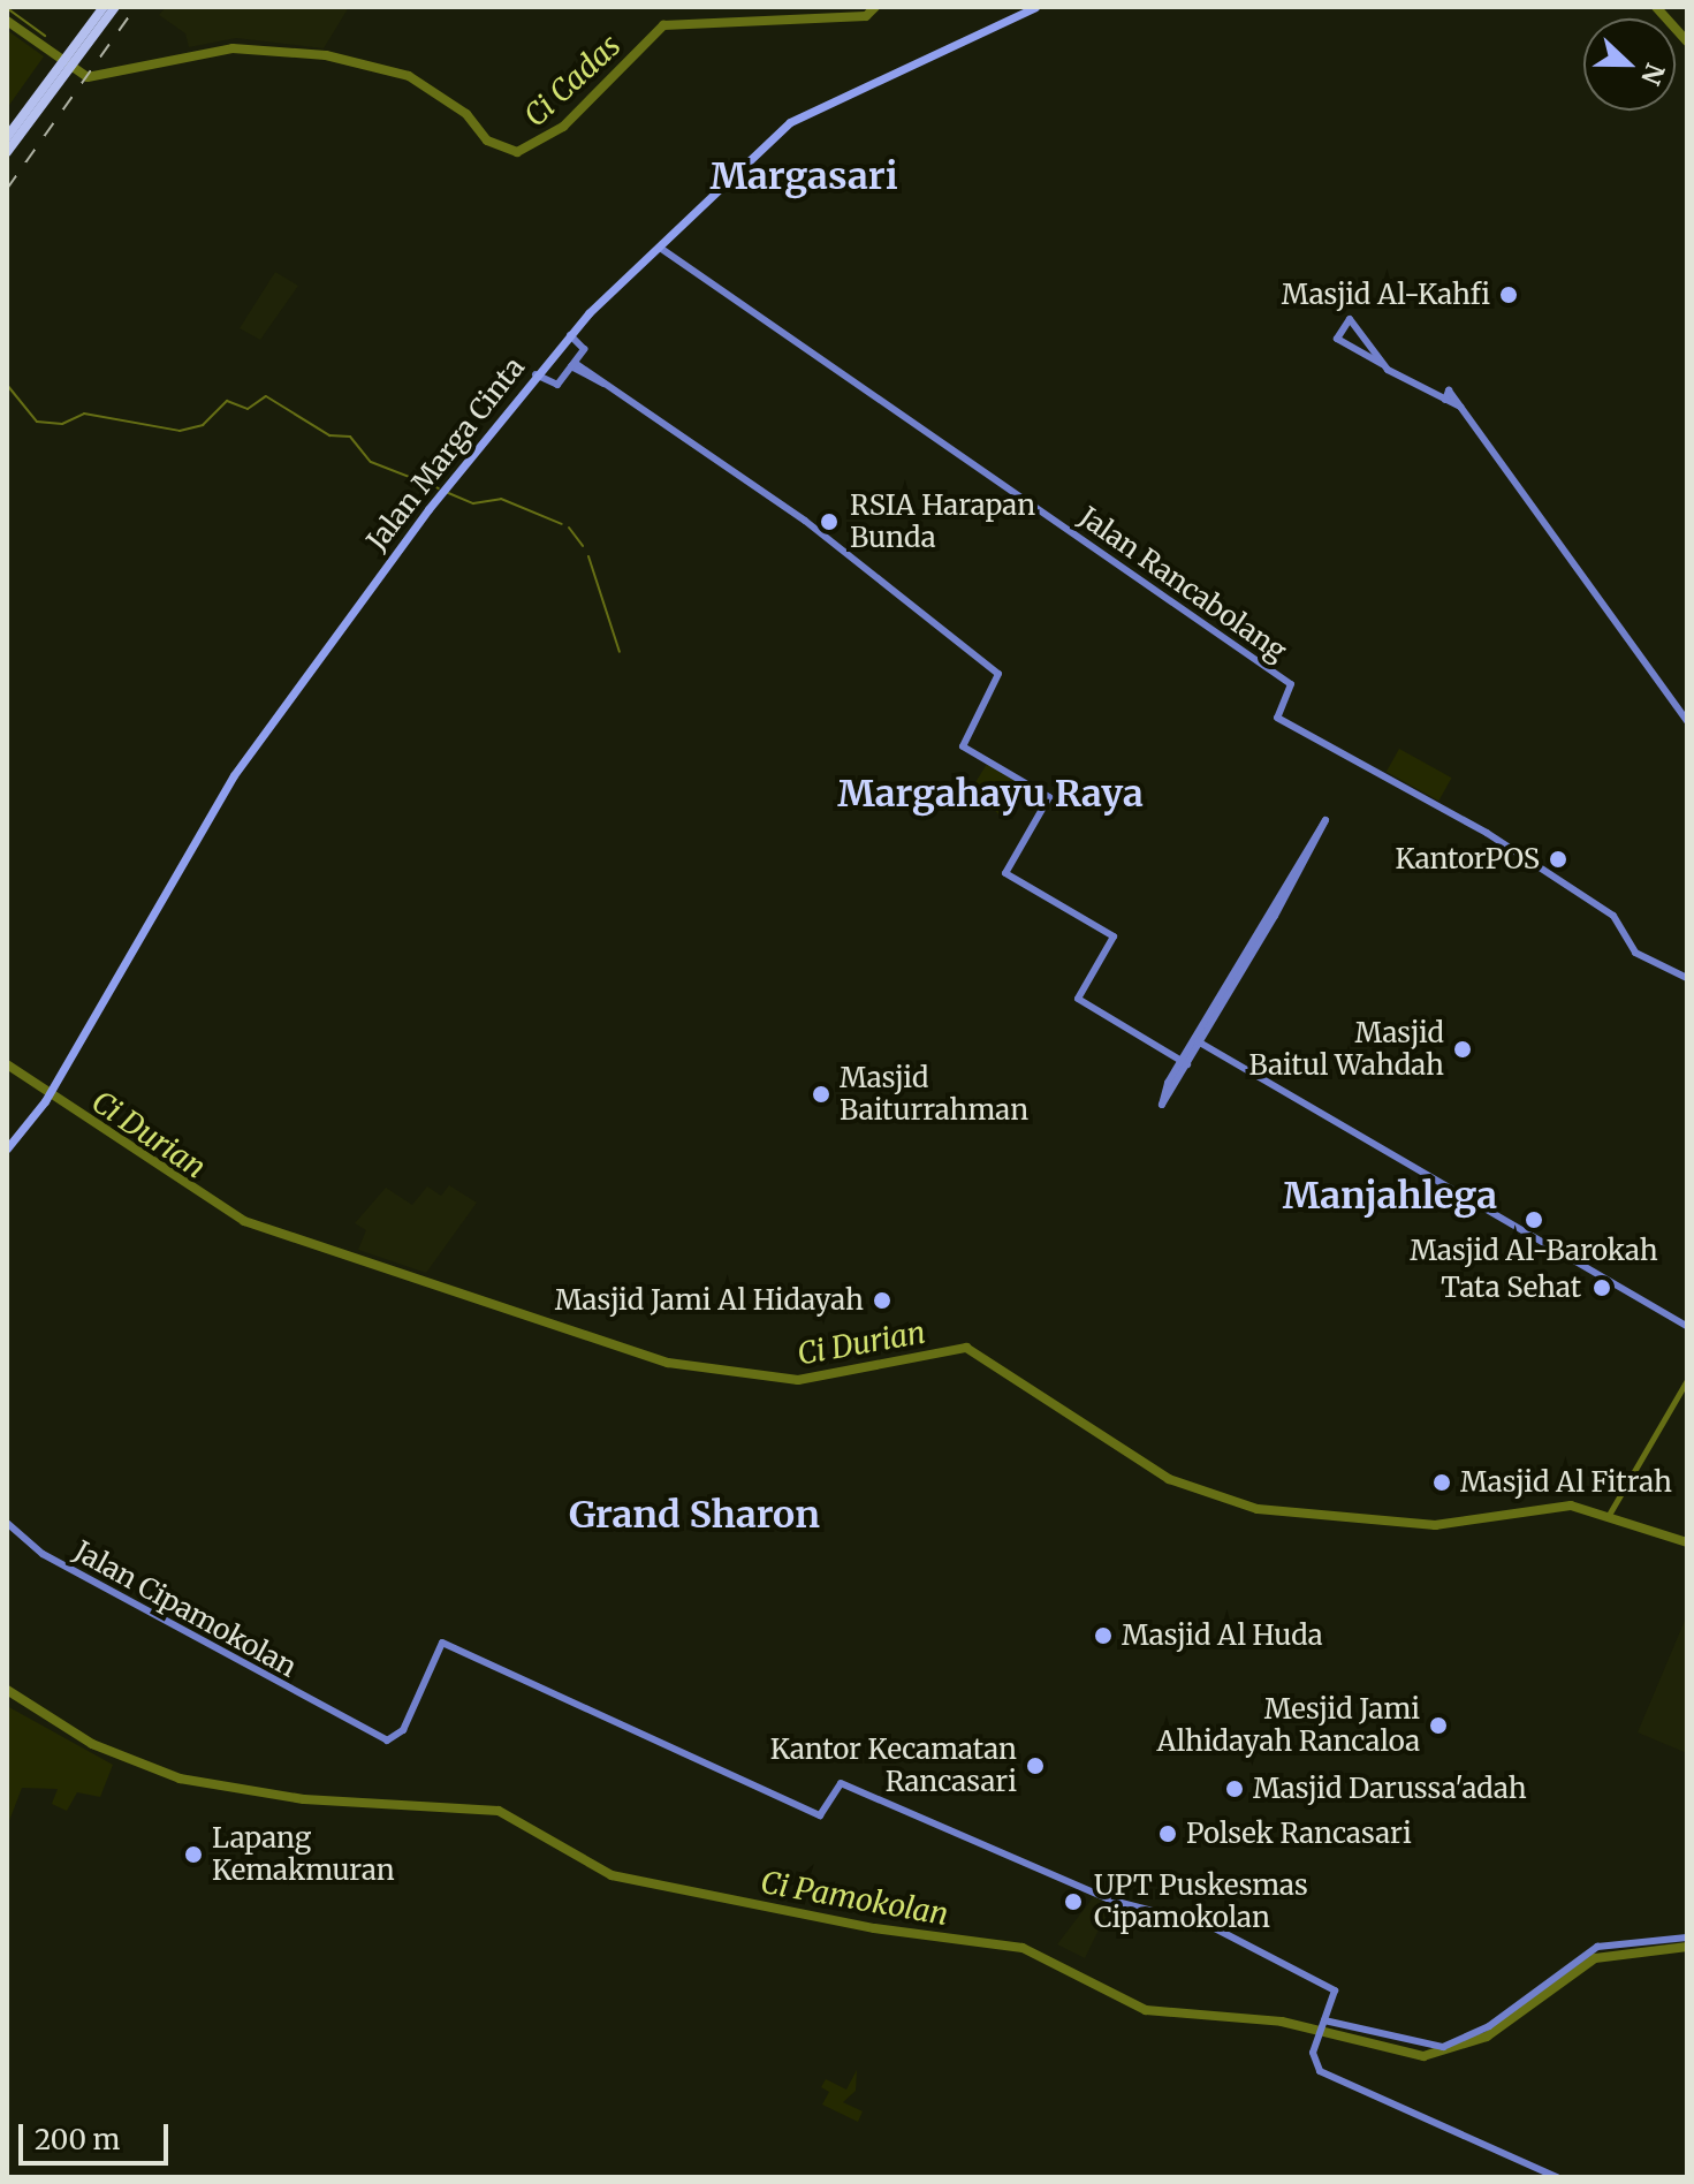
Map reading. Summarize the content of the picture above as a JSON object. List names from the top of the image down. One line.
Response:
{"streets":{"main road":["Jalan Marga Cinta"],"street":["Jalan Rancabolang","Jalan Cipamokolan"]},"crossings":[["Jalan Marga Cinta","Jalan Rancabolang"]],"districts":["Margasari","Margahayu Raya","Manjahlega","Grand Sharon"],"water":["Ci Cadas","Ci Durian","Ci Pamokolan"],"places":["Masjid Al-Kahfi","RSIA Harapan Bunda","KantorPOS","Masjid Baitul Wahdah","Masjid Baiturrahman","Masjid Al-Barokah","Tata Sehat","Masjid Jami Al Hidayah","Masjid Al Fitrah","Masjid Al Huda","Mesjid Jami Alhidayah Rancaloa","Kantor Kecamatan Rancasari","Masjid Darussa'adah","Polsek Rancasari","Lapang Kemakmuran","UPT Puskesmas Cipamokolan"],"scale_bar":"200 m","north":"right"}
